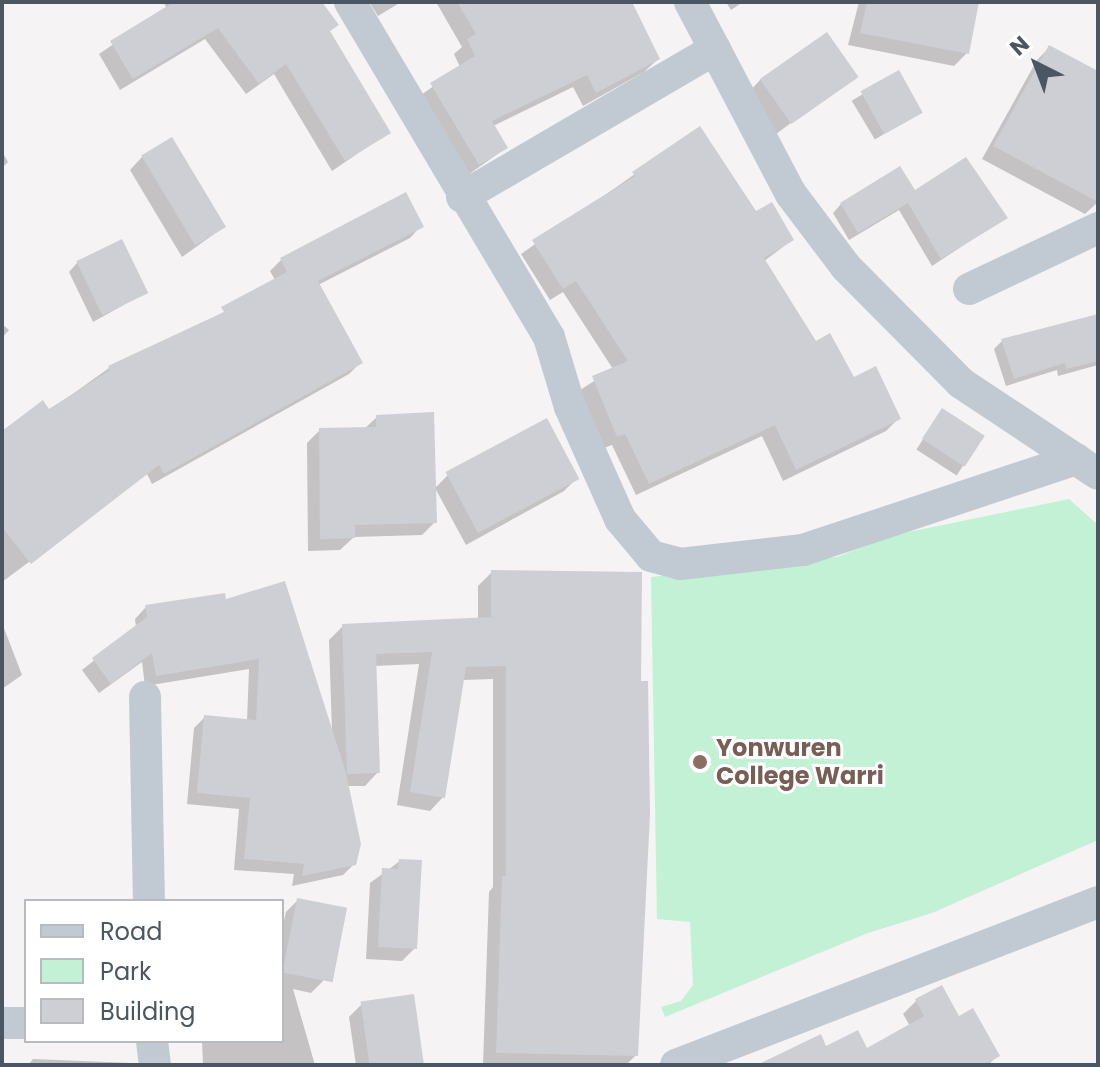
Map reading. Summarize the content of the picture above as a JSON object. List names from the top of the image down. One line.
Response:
{"places":["Yonwuren College Warri"],"legend":["Road","Park","Building"],"north":"top left"}
